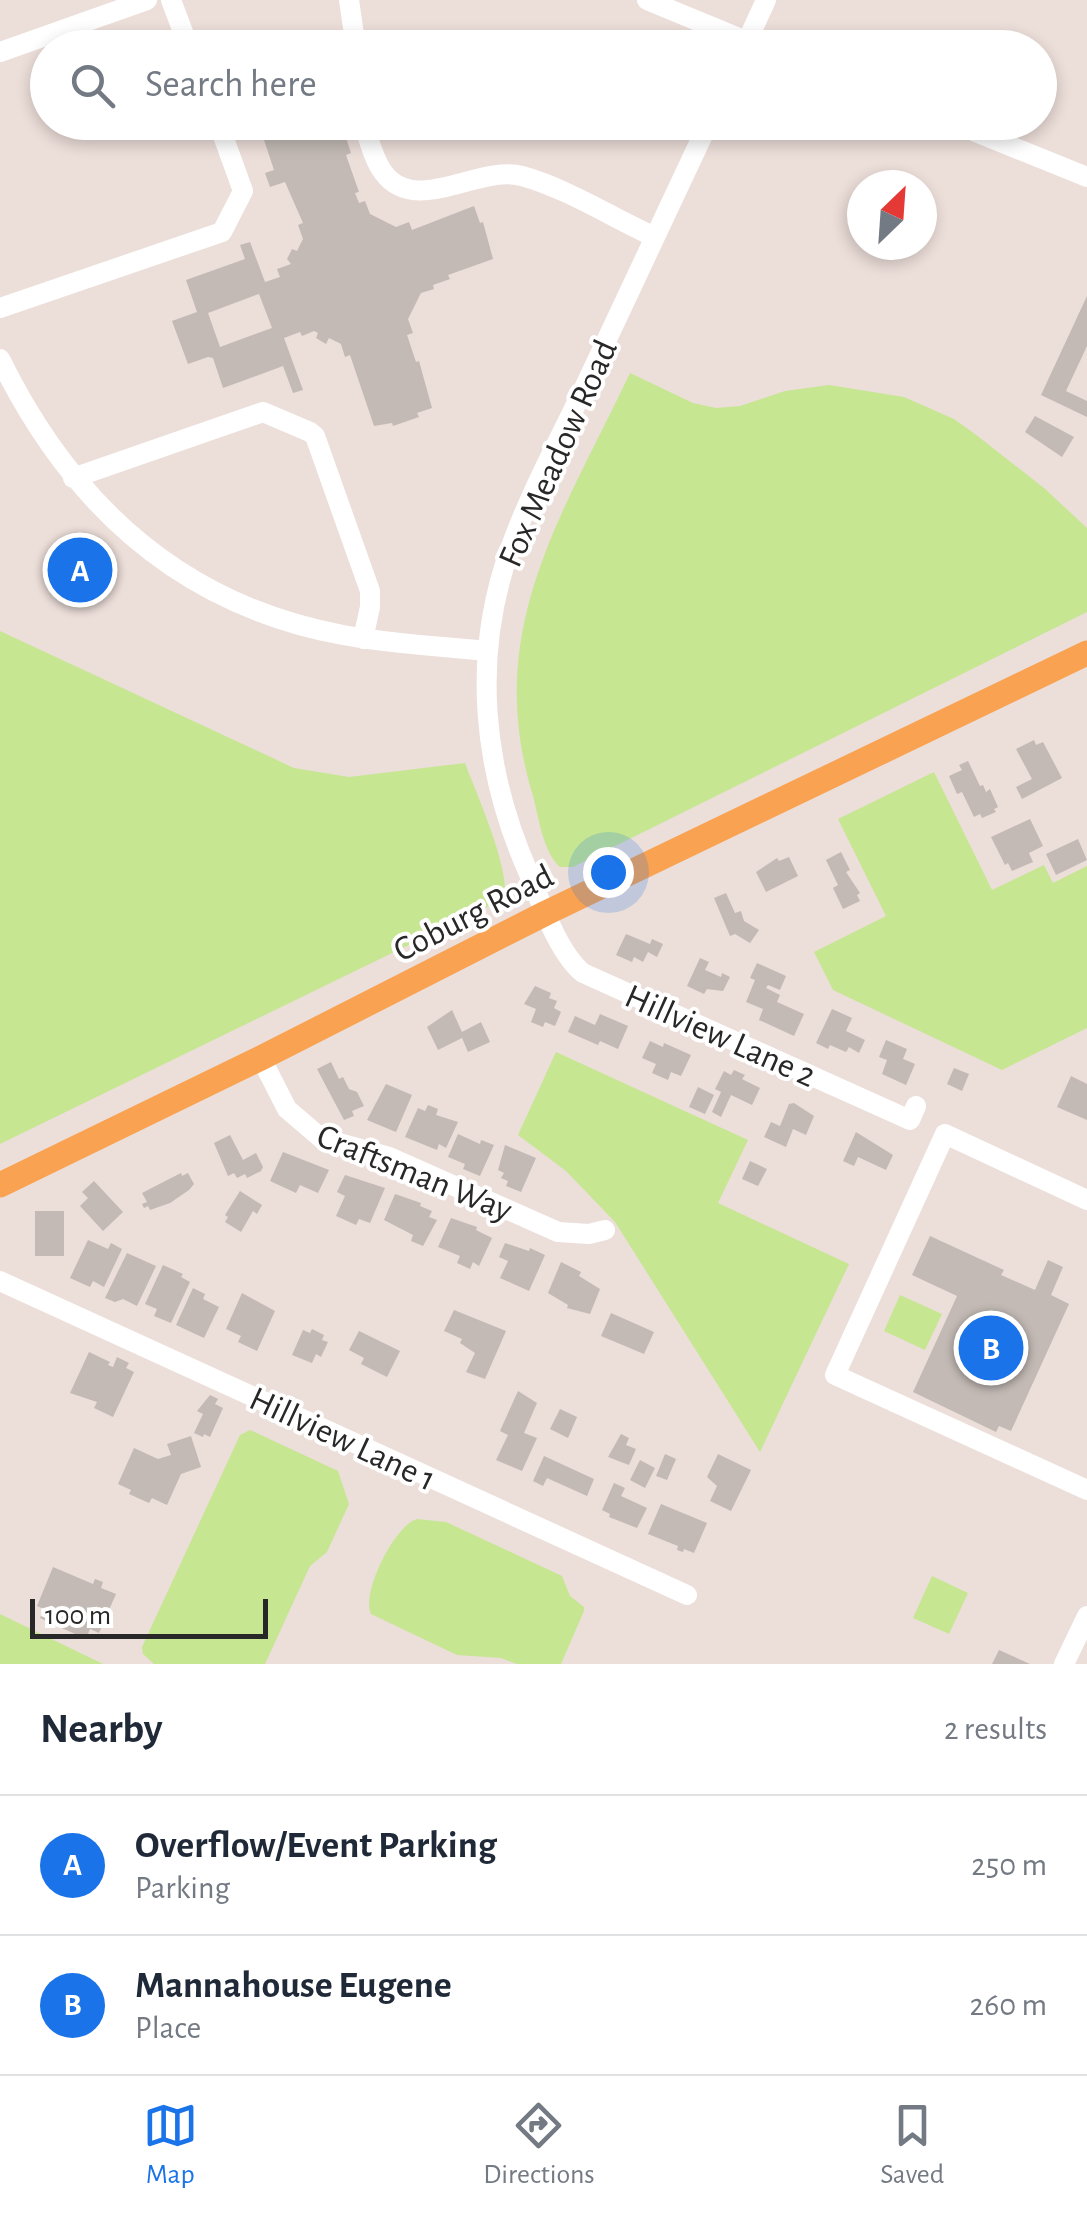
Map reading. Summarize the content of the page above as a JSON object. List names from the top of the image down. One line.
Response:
{"streets":{"main road":["Coburg Road"],"street":["Fox Meadow Road","Hillview Lane 2","Craftsman Way","Hillview Lane 1"]},"crossings":[["Fox Meadow Road","Coburg Road"],["Fox Meadow Road","Hillview Lane 2"],["Coburg Road","Hillview Lane 2"],["Coburg Road","Craftsman Way"]],"scale_bar":"100 m","north":"top right","page":{"search":"Search here","pins":["A","B"],"scale":"100 m","heading":["Nearby","2 results"],"list":[{"mark":"A","name":"Overflow/Event Parking","note":"Parking","value":"250 m"},{"mark":"B","name":"Mannahouse Eugene","note":"Place","value":"260 m"}],"nav":["Map","Directions","Saved"]}}
